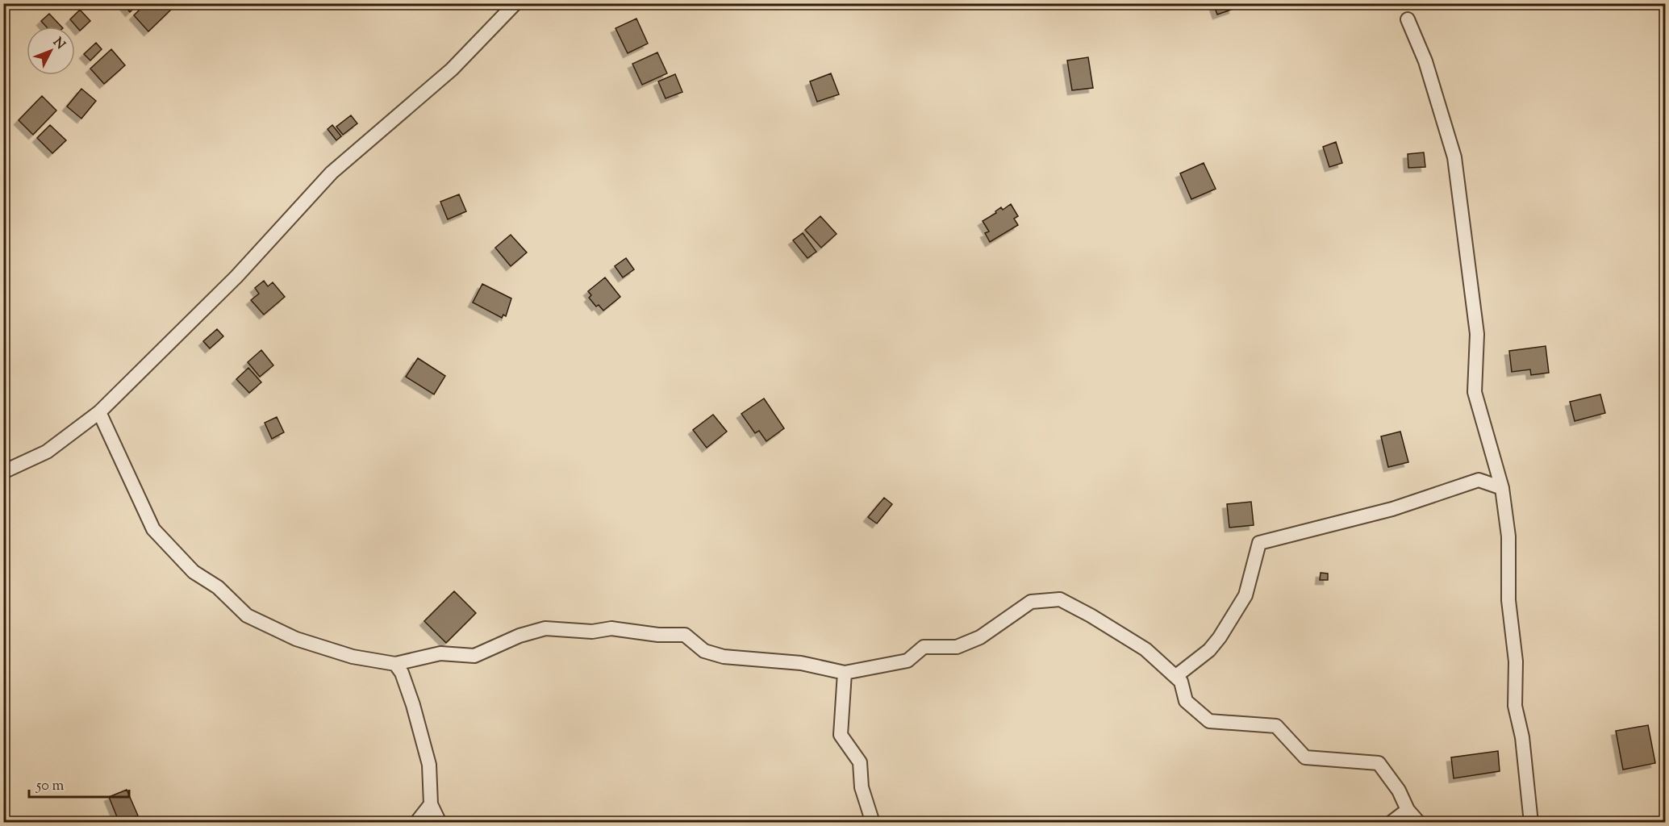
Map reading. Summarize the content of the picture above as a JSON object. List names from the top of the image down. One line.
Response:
{"scale_bar":"50 m","north":"top right"}
